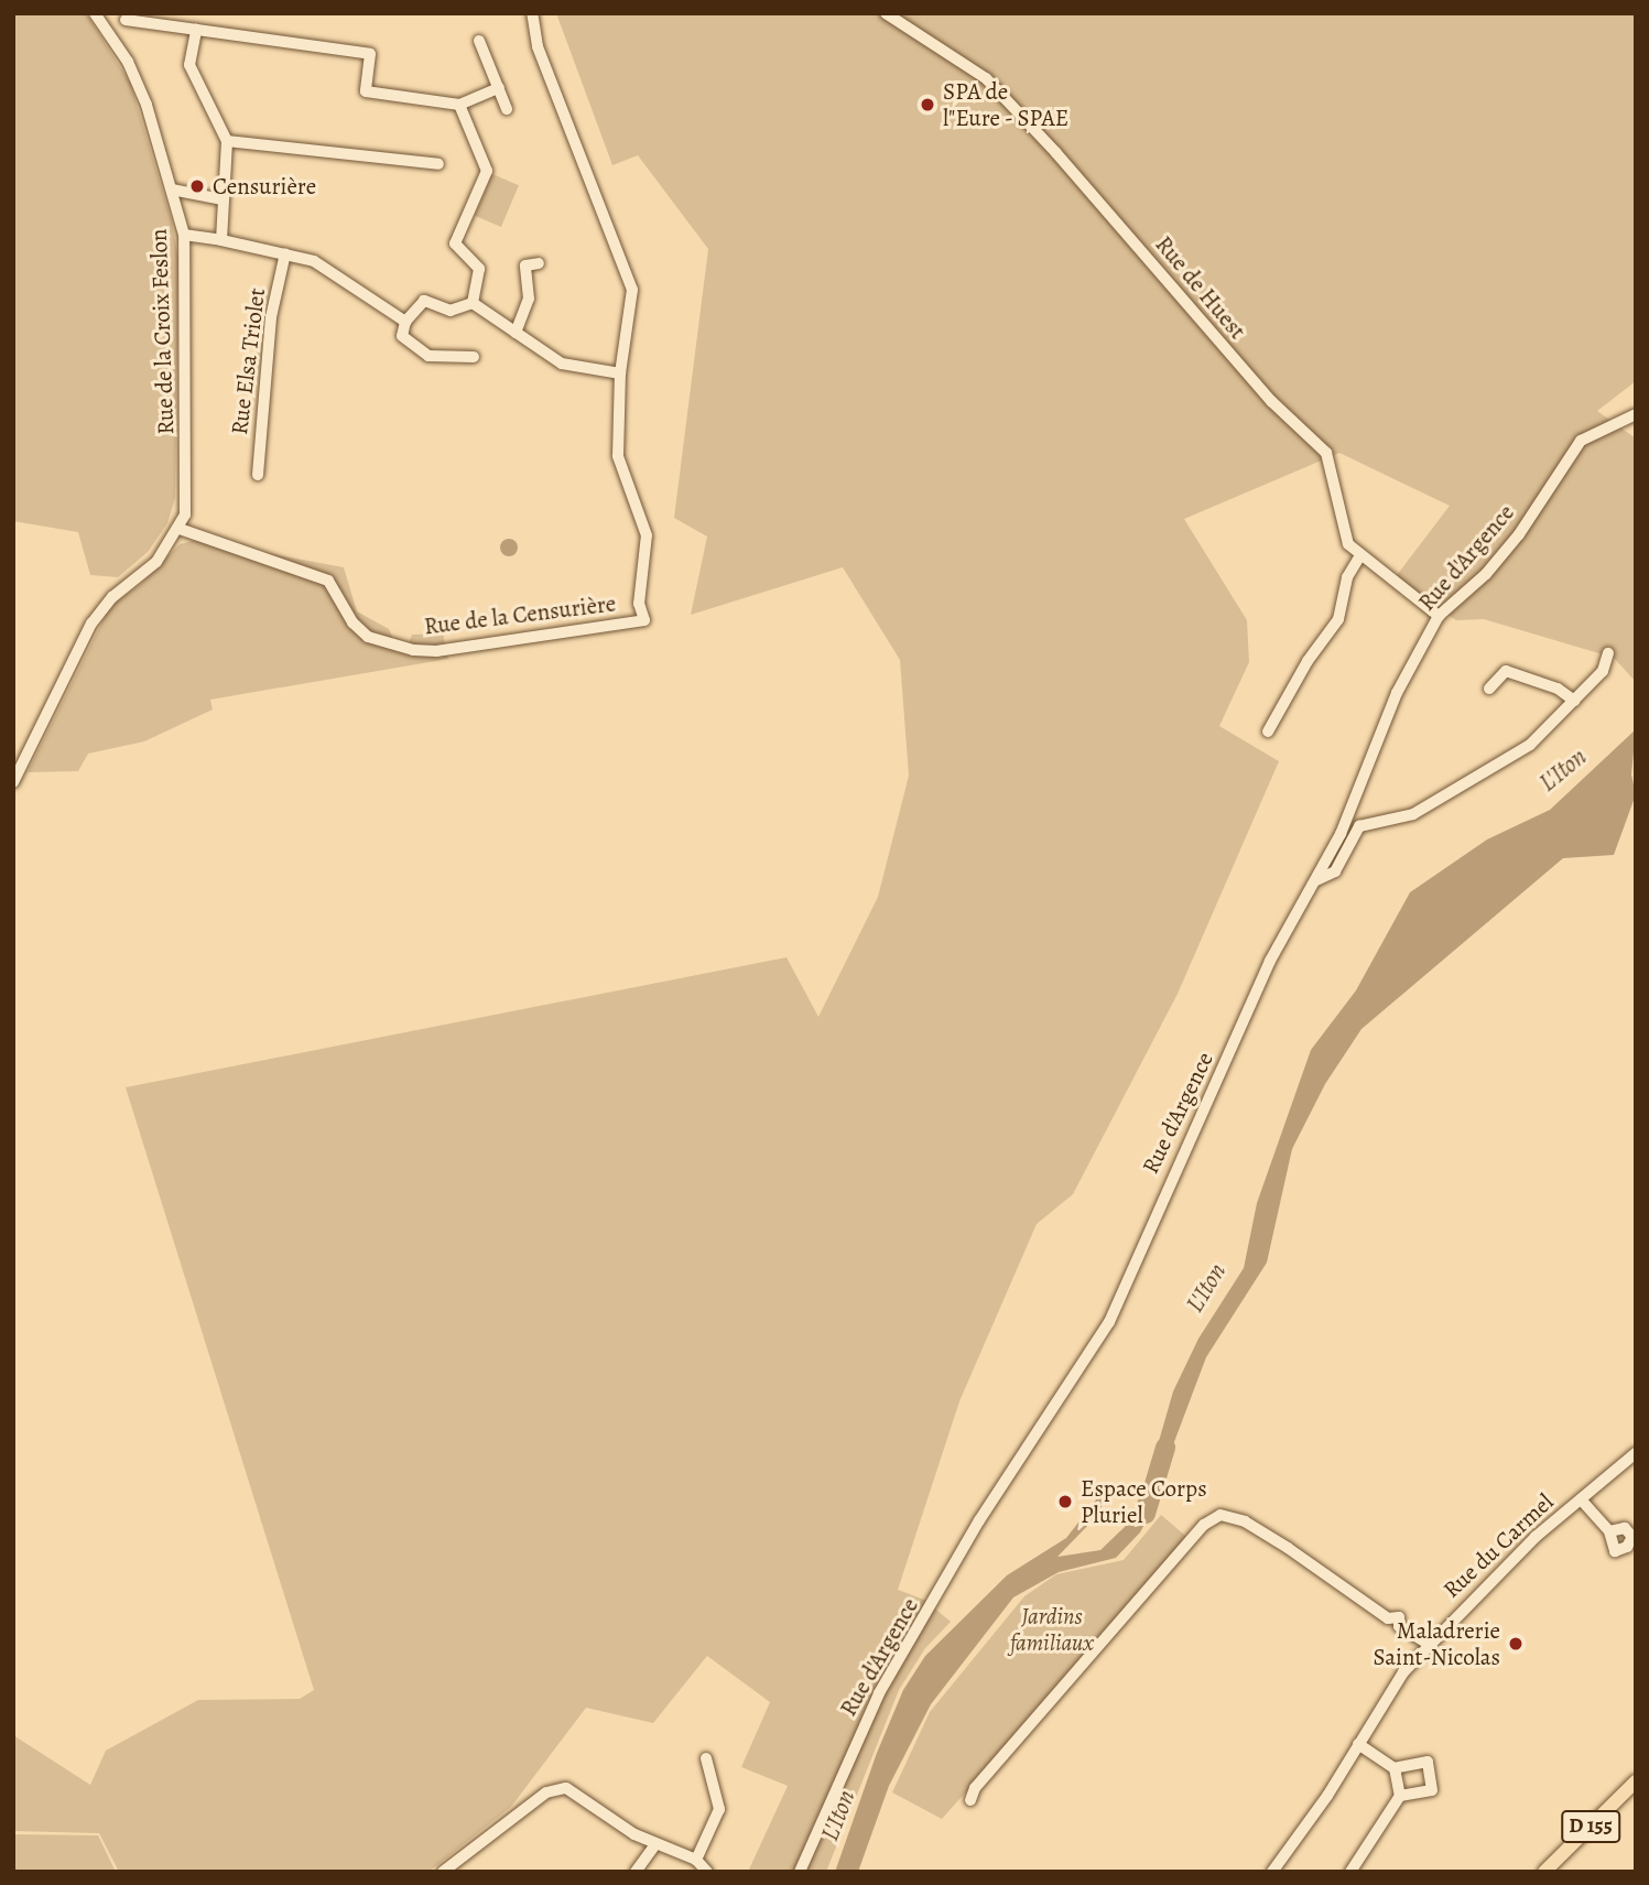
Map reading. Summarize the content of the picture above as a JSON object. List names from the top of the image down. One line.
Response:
{"streets":{"main road":["D 155"],"street":["Rue de Huest","Rue de la Croix Feslon","Rue Elsa Triolet","Rue d'Argence","Rue de la Censurière","Rue du Carmel"]},"crossings":[["Rue de Huest","Rue d'Argence"],["Rue de la Croix Feslon","Rue de la Censurière"]],"water":["L'Iton"],"parks":["Jardins familiaux"],"places":["SPA de l\"Eure - SPAE","Censurière","Espace Corps Pluriel","Maladrerie Saint-Nicolas"]}
